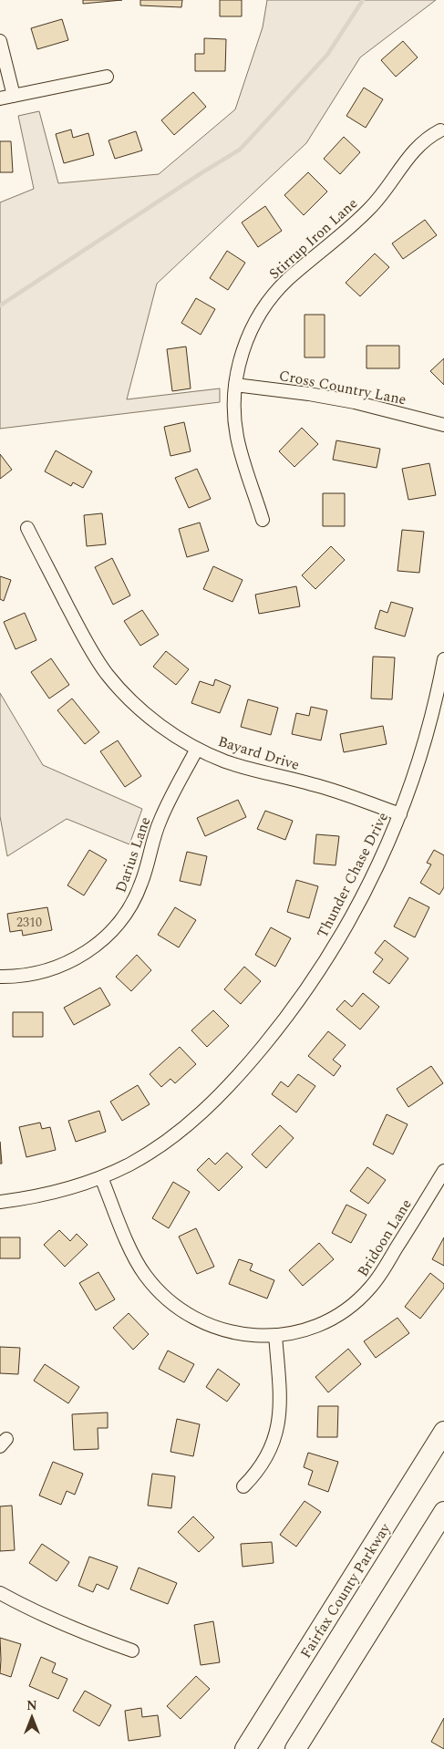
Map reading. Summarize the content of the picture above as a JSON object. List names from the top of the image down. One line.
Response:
{"streets":{"highway":["Fairfax County Parkway"],"street":["Stirrup Iron Lane","Cross Country Lane","Bayard Drive","Darius Lane","Thunder Chase Drive","Bridoon Lane"]},"crossings":[["Stirrup Iron Lane","Cross Country Lane"],["Bayard Drive","Darius Lane"],["Bayard Drive","Thunder Chase Drive"],["Thunder Chase Drive","Bridoon Lane"]],"house_numbers":["2310"],"north":"top"}
